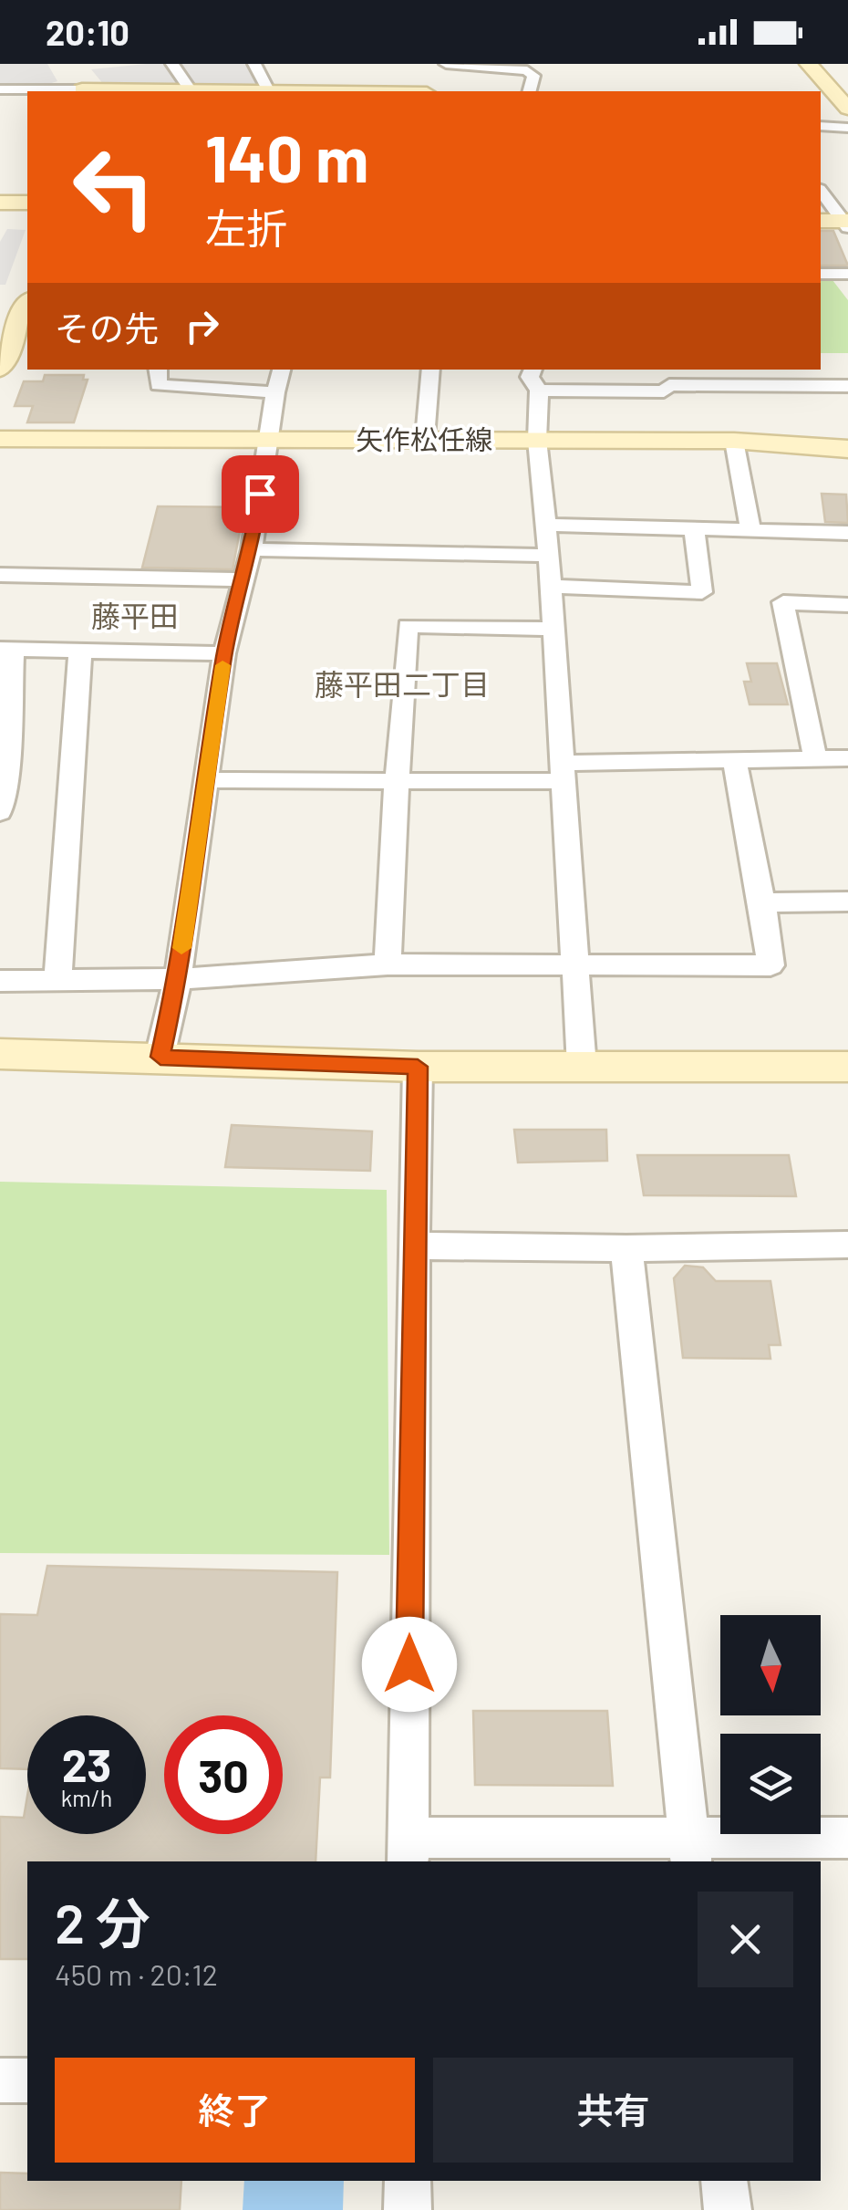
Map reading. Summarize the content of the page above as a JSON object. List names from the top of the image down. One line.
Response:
{"streets":{"street":["矢作松任線"]},"districts":["藤平田","藤平田二丁目"],"north":"bottom","page":{"status":"20:10","turn":["140 m","左折"],"then":"その先","speed":"23 km/h","limit":"30","heading":["2 分","450 m · 20:12"],"buttons":["終了","共有"]}}
